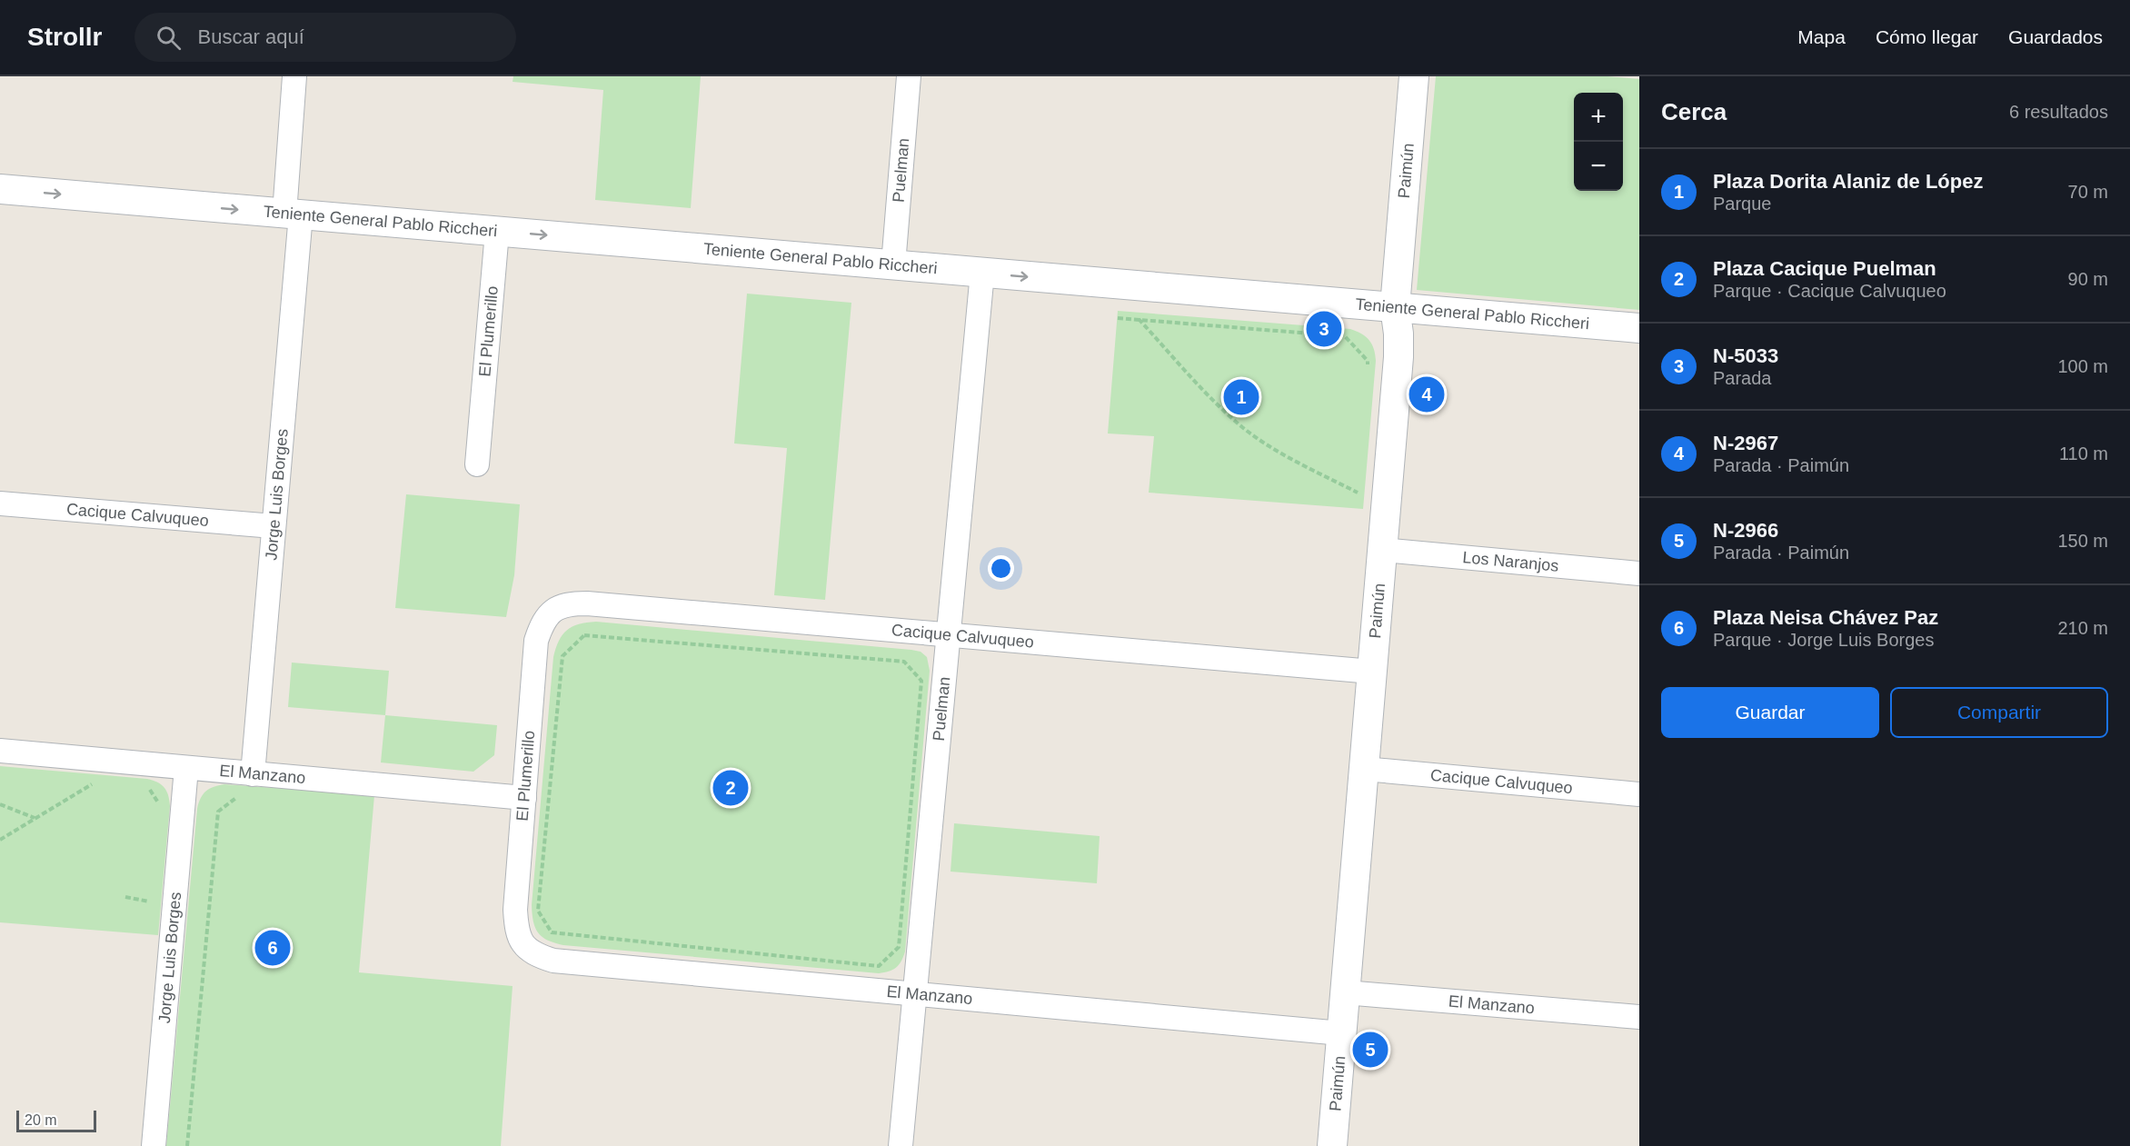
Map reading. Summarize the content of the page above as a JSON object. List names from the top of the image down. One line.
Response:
{"streets":{"street":["Puelman","Paimún","Teniente General Pablo Riccheri","El Plumerillo","Jorge Luis Borges","Cacique Calvuqueo","Los Naranjos","El Manzano"]},"crossings":[["Puelman","Teniente General Pablo Riccheri"],["Puelman","Cacique Calvuqueo"],["Puelman","El Manzano"],["Paimún","Teniente General Pablo Riccheri"],["Paimún","Cacique Calvuqueo"],["Paimún","Los Naranjos"],["Paimún","El Manzano"],["Teniente General Pablo Riccheri","El Plumerillo"],["Teniente General Pablo Riccheri","Jorge Luis Borges"],["El Plumerillo","Cacique Calvuqueo"],["El Plumerillo","El Manzano"],["Jorge Luis Borges","Cacique Calvuqueo"],["Jorge Luis Borges","El Manzano"]],"one_way":["Teniente General Pablo Riccheri"],"scale_bar":"20 m","page":{"header":"Strollr","search":"Buscar aquí","nav":["Mapa","Cómo llegar","Guardados"],"heading":["Cerca","6 resultados"],"map_buttons":["+","−"],"list":[{"mark":"1","name":"Plaza Dorita Alaniz de López","note":"Parque","value":"70 m"},{"mark":"2","name":"Plaza Cacique Puelman","note":"Parque · Cacique Calvuqueo","value":"90 m"},{"mark":"3","name":"N-5033","note":"Parada","value":"100 m"},{"mark":"4","name":"N-2967","note":"Parada · Paimún","value":"110 m"},{"mark":"5","name":"N-2966","note":"Parada · Paimún","value":"150 m"},{"mark":"6","name":"Plaza Neisa Chávez Paz","note":"Parque · Jorge Luis Borges","value":"210 m"}],"pins":["3","4","1","2","6","5"],"buttons":["Guardar","Compartir"],"scale":"20 m"}}
